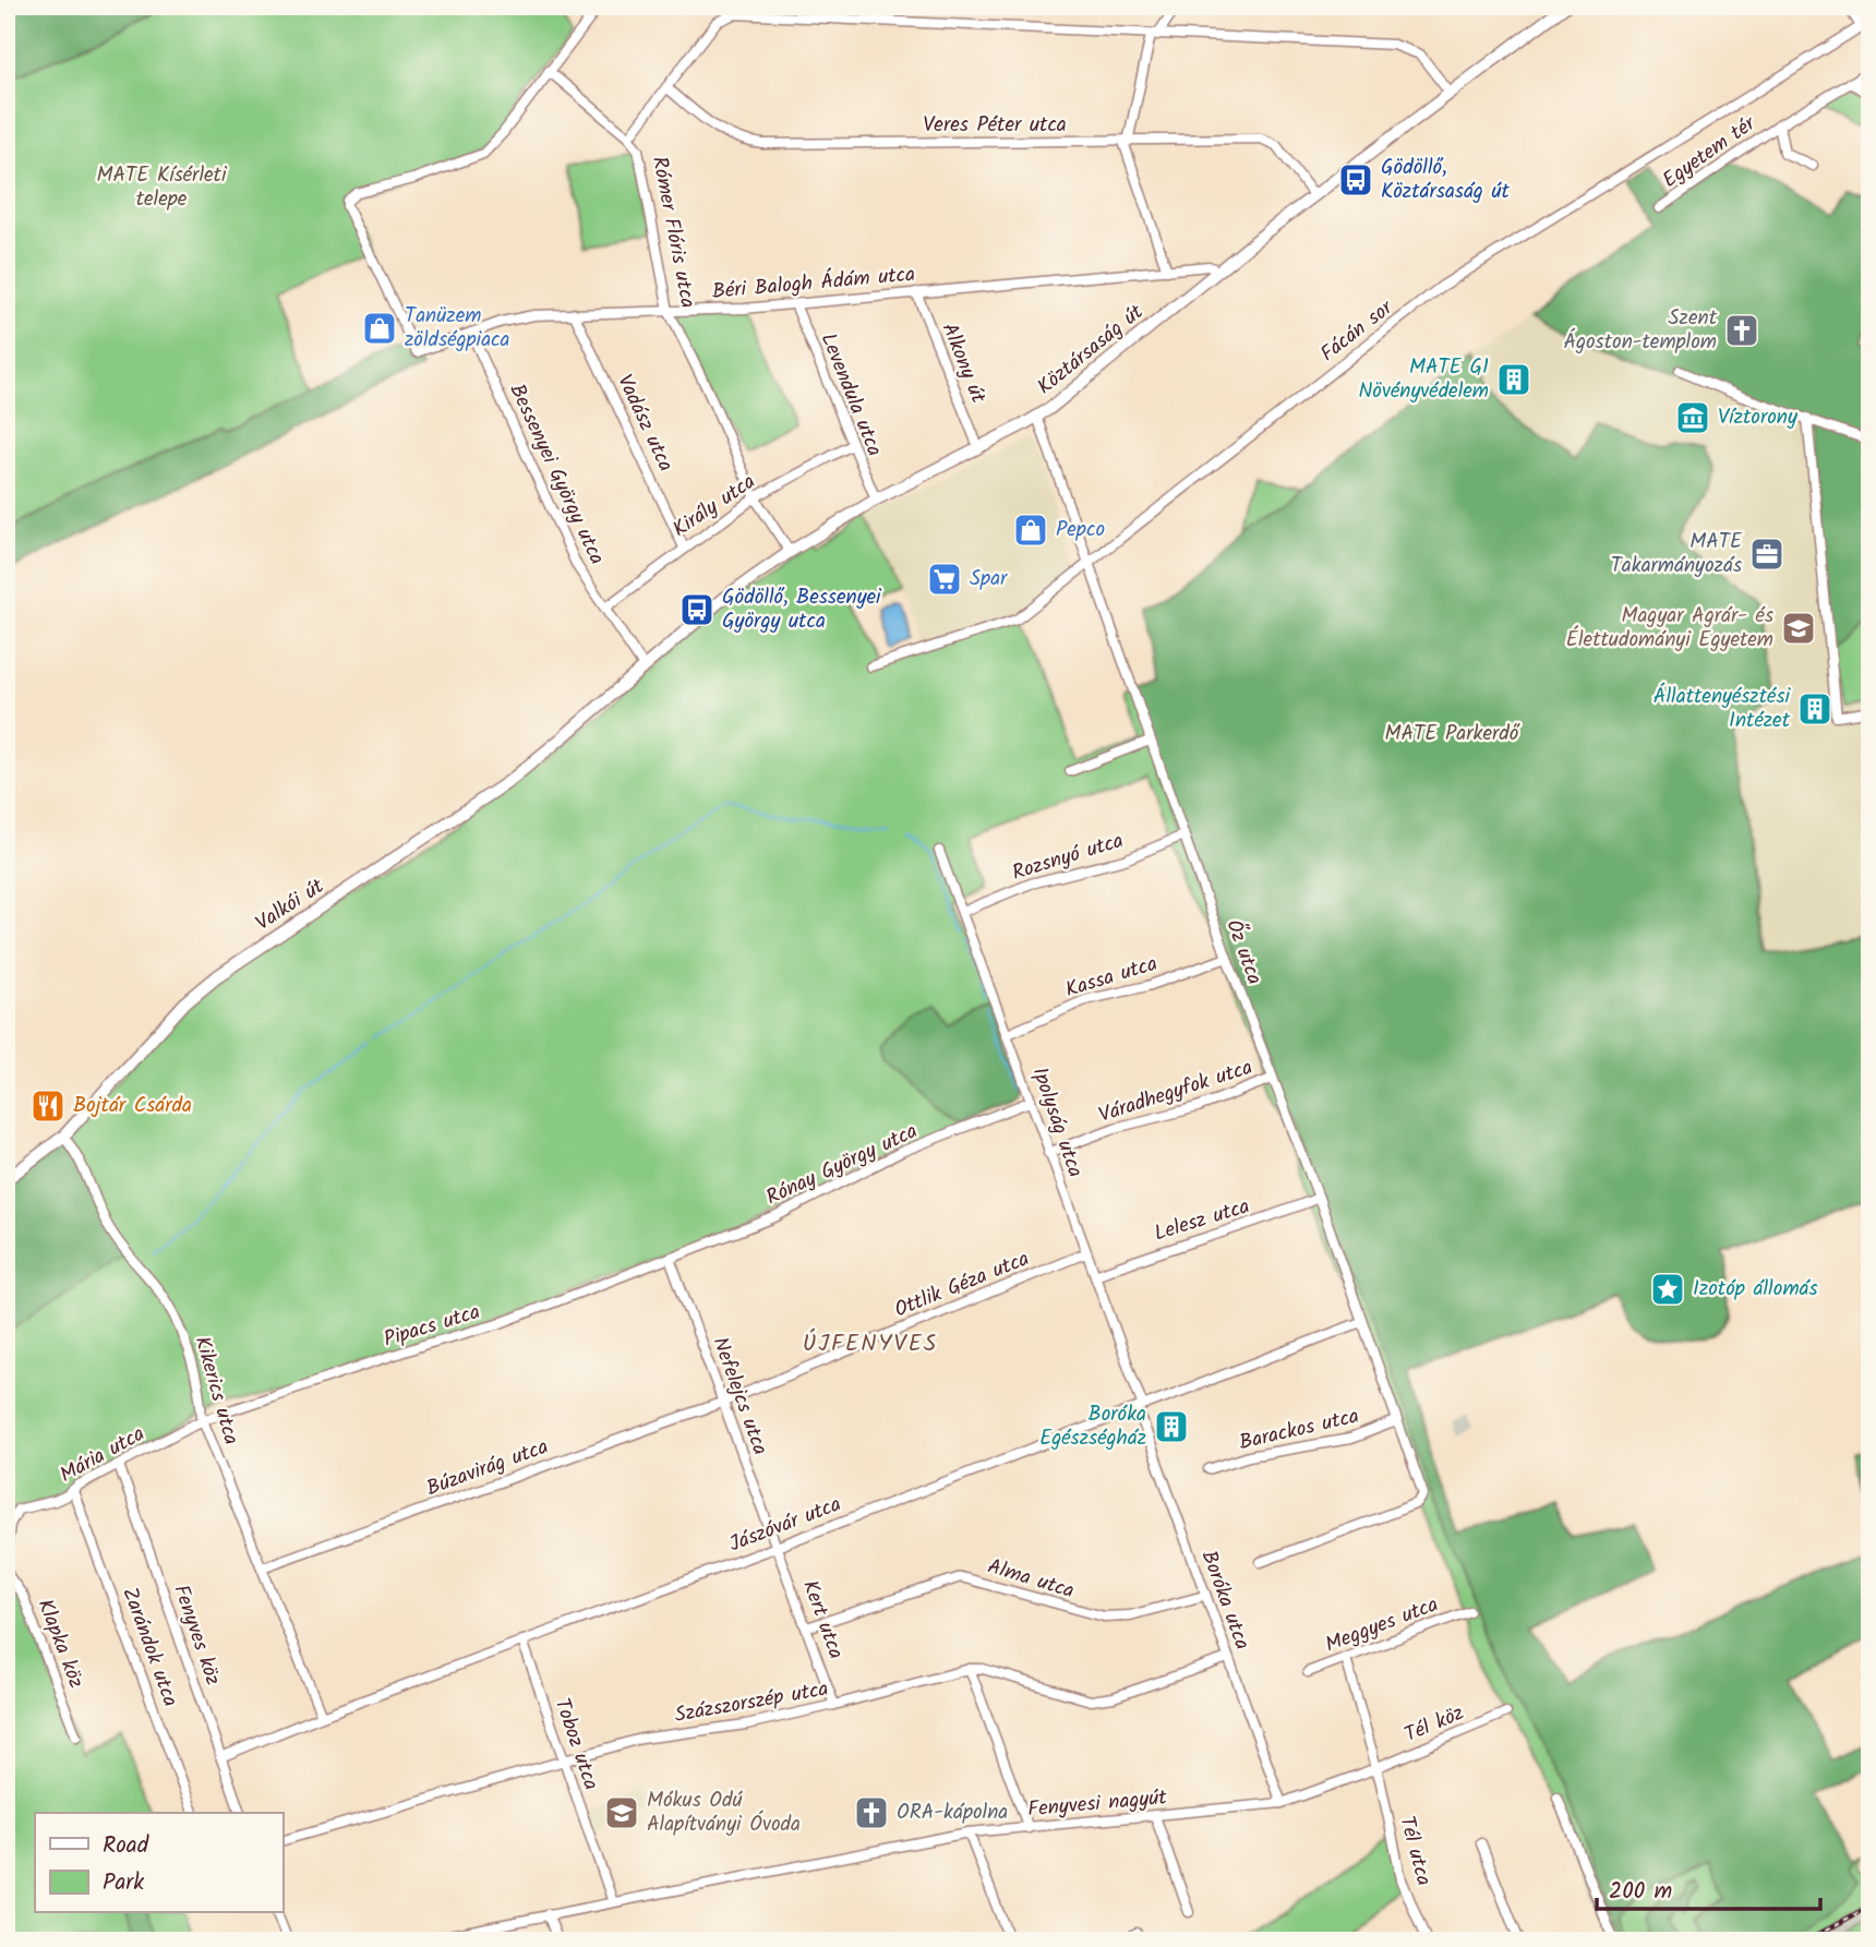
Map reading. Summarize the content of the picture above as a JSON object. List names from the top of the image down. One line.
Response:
{"streets":{"main road":["Köztársaság út","Valkói út"],"street":["Veres Péter utca","Egyetem tér","Rómer Flóris utca","Béri Balogh Ádám utca","Fácán sor","Alkony út","Levendula utca","Vadász utca","Bessenyei György utca","Király utca","Rozsnyó utca","Őz utca","Kassa utca","Váradhegyfok utca","Ipolyság utca","Rónay György utca","Lelesz utca","Ottlik Géza utca","Pipacs utca","Kikerics utca","Nefelejcs utca","Barackos utca","Mária utca","Búzavirág utca","Jászóvár utca","Alma utca","Boróka utca","Kert utca","Meggyes utca","Fenyves köz","Klapka köz","Zarándok utca","Százszorszép utca","Tél köz","Toboz utca","Fenyvesi nagyút","Tél utca"]},"crossings":[["Veres Péter utca","Köztársaság út"],["Rómer Flóris utca","Béri Balogh Ádám utca"],["Rómer Flóris utca","Köztársaság út"],["Rómer Flóris utca","Király utca"],["Béri Balogh Ádám utca","Köztársaság út"],["Béri Balogh Ádám utca","Alkony út"],["Béri Balogh Ádám utca","Levendula utca"],["Béri Balogh Ádám utca","Vadász utca"],["Béri Balogh Ádám utca","Bessenyei György utca"],["Fácán sor","Őz utca"],["Köztársaság út","Alkony út"],["Köztársaság út","Levendula utca"],["Köztársaság út","Bessenyei György utca"],["Köztársaság út","Valkói út"],["Köztársaság út","Őz utca"],["Levendula utca","Király utca"],["Vadász utca","Király utca"],["Bessenyei György utca","Király utca"],["Rozsnyó utca","Őz utca"],["Rozsnyó utca","Ipolyság utca"],["Valkói út","Kikerics utca"],["Őz utca","Kassa utca"],["Őz utca","Váradhegyfok utca"],["Őz utca","Lelesz utca"],["Őz utca","Barackos utca"],["Őz utca","Jászóvár utca"],["Kassa utca","Ipolyság utca"],["Váradhegyfok utca","Ipolyság utca"],["Ipolyság utca","Rónay György utca"],["Ipolyság utca","Lelesz utca"],["Ipolyság utca","Ottlik Géza utca"],["Ipolyság utca","Jászóvár utca"],["Ipolyság utca","Boróka utca"],["Rónay György utca","Pipacs utca"],["Rónay György utca","Nefelejcs utca"],["Ottlik Géza utca","Nefelejcs utca"],["Ottlik Géza utca","Búzavirág utca"],["Pipacs utca","Kikerics utca"],["Pipacs utca","Nefelejcs utca"],["Pipacs utca","Mária utca"],["Kikerics utca","Mária utca"],["Kikerics utca","Búzavirág utca"],["Kikerics utca","Jászóvár utca"],["Nefelejcs utca","Búzavirág utca"],["Nefelejcs utca","Jászóvár utca"],["Nefelejcs utca","Kert utca"],["Mária utca","Fenyves köz"],["Mária utca","Zarándok utca"],["Jászóvár utca","Boróka utca"],["Jászóvár utca","Kert utca"],["Jászóvár utca","Fenyves köz"],["Jászóvár utca","Toboz utca"],["Alma utca","Boróka utca"],["Alma utca","Kert utca"],["Boróka utca","Százszorszép utca"],["Boróka utca","Fenyvesi nagyút"],["Kert utca","Százszorszép utca"],["Meggyes utca","Tél utca"],["Százszorszép utca","Toboz utca"],["Tél köz","Fenyvesi nagyút"],["Tél köz","Tél utca"],["Toboz utca","Fenyvesi nagyút"],["Fenyvesi nagyút","Tél utca"]],"districts":["ÚJFENYVES"],"parks":["MATE Kísérleti telepe","MATE Parkerdő"],"places":{"bus stop":["Gödöllő, Köztársaság út","Gödöllő, Bessenyei György utca"],"shop":["Tanüzem zöldségpiaca","Pepco"],"church":["Szent Ágoston-templom","ORA-kápolna"],"building":["MATE G1 Növényvédelem","Állattenyésztési Intézet","Boróka Egészségház"],"museum":["Víztorony"],"office":["MATE Takarmányozás"],"supermarket":["Spar"],"school or university":["Magyar Agrár- és Élettudományi Egyetem","Mókus Odú Alapítványi Óvoda"],"restaurant":["Bojtár Csárda"],"place":["Izotóp állomás"]},"legend":["Road","Park"],"scale_bar":"200 m"}
